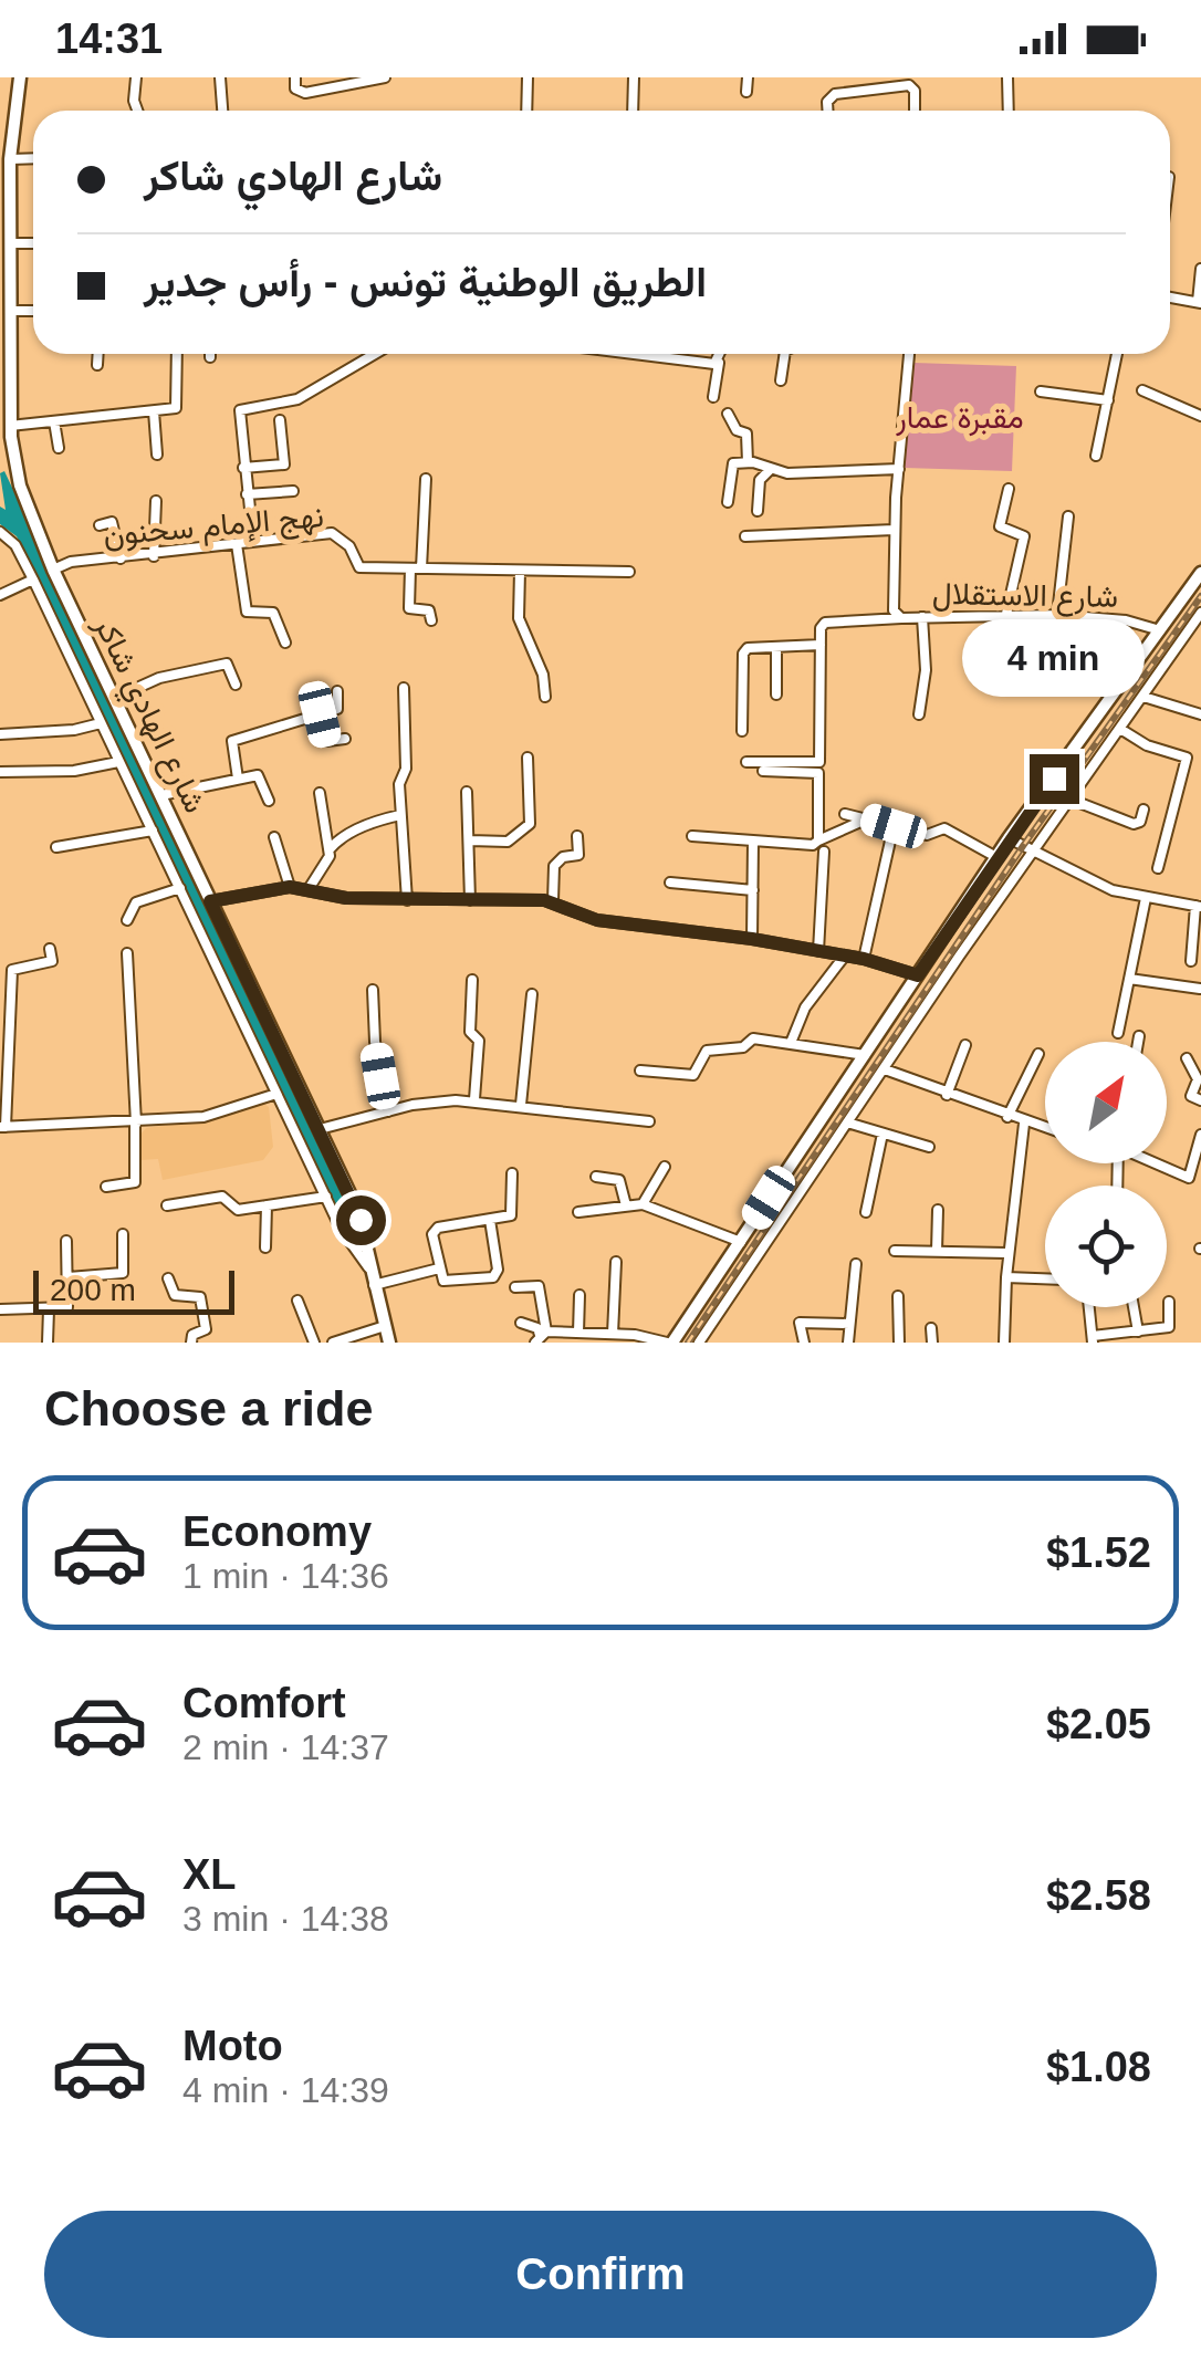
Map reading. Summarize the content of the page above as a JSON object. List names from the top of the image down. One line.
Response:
{"streets":{"main road":["شارع الهادي شاكر"],"street":["نهج الإمام سحنون","شارع الاستقلال"]},"crossings":[["نهج الإمام سحنون","شارع الهادي شاكر"]],"parks":["مقبرة عمار"],"scale_bar":"200 m","north":"top right","page":{"status":"14:31","banner":["شارع الهادي شاكر","الطريق الوطنية تونس - رأس جدير"],"bubble":"4 min","scale":"200 m","heading":"Choose a ride","list":[{"name":"Economy","note":"1 min · 14:36","value":"$1.52"},{"name":"Comfort","note":"2 min · 14:37","value":"$2.05"},{"name":"XL","note":"3 min · 14:38","value":"$2.58"},{"name":"Moto","note":"4 min · 14:39","value":"$1.08"}],"buttons":"Confirm"}}
